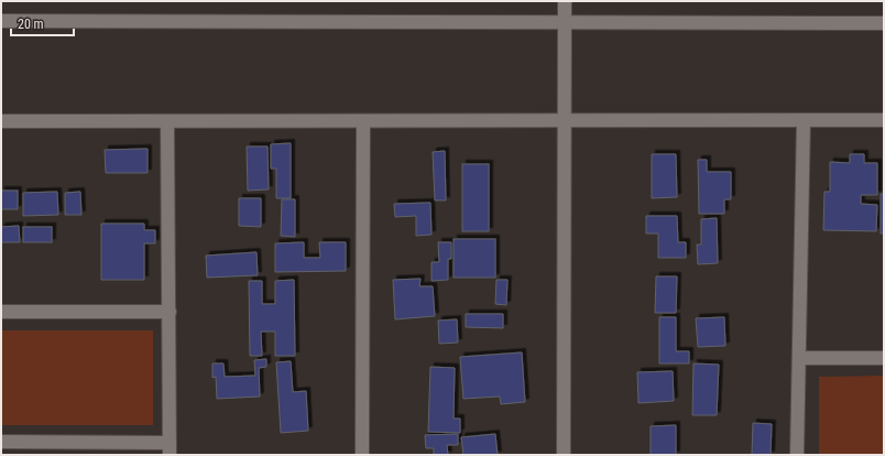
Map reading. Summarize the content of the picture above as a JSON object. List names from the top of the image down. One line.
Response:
{"scale_bar":"20 m"}
